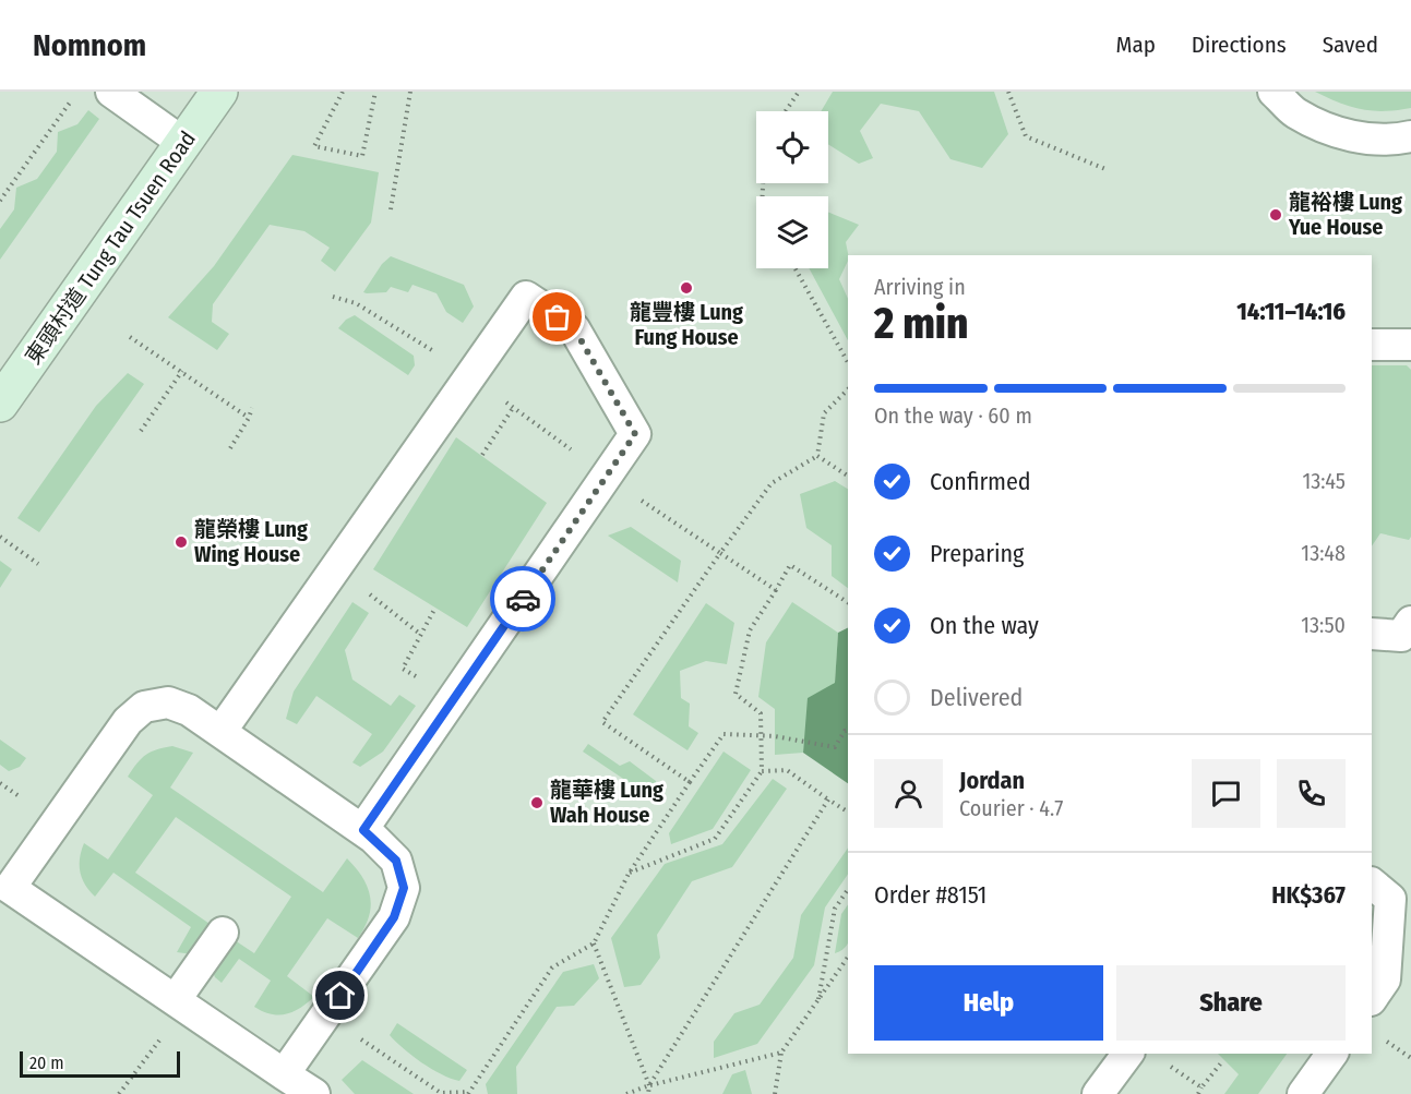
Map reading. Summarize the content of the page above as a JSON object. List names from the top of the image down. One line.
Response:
{"streets":{"main road":["東頭村道 Tung Tau Tsuen Road"]},"places":["龍裕樓 Lung Yue House","龍豐樓 Lung Fung House","龍榮樓 Lung Wing House","龍華樓 Lung Wah House"],"scale_bar":"20 m","page":{"header":"Nomnom","nav":["Map","Directions","Saved"],"heading":["2 min","Arriving in","14:11–14:16"],"panel":["Jordan","Courier · 4.7","Order #8151","HK$367"],"bar":"On the way · 60 m","list":[["Confirmed","13:45"],["Preparing","13:48"],["On the way","13:50"],"Delivered"],"buttons":["Help","Share"],"scale":"20 m"}}
